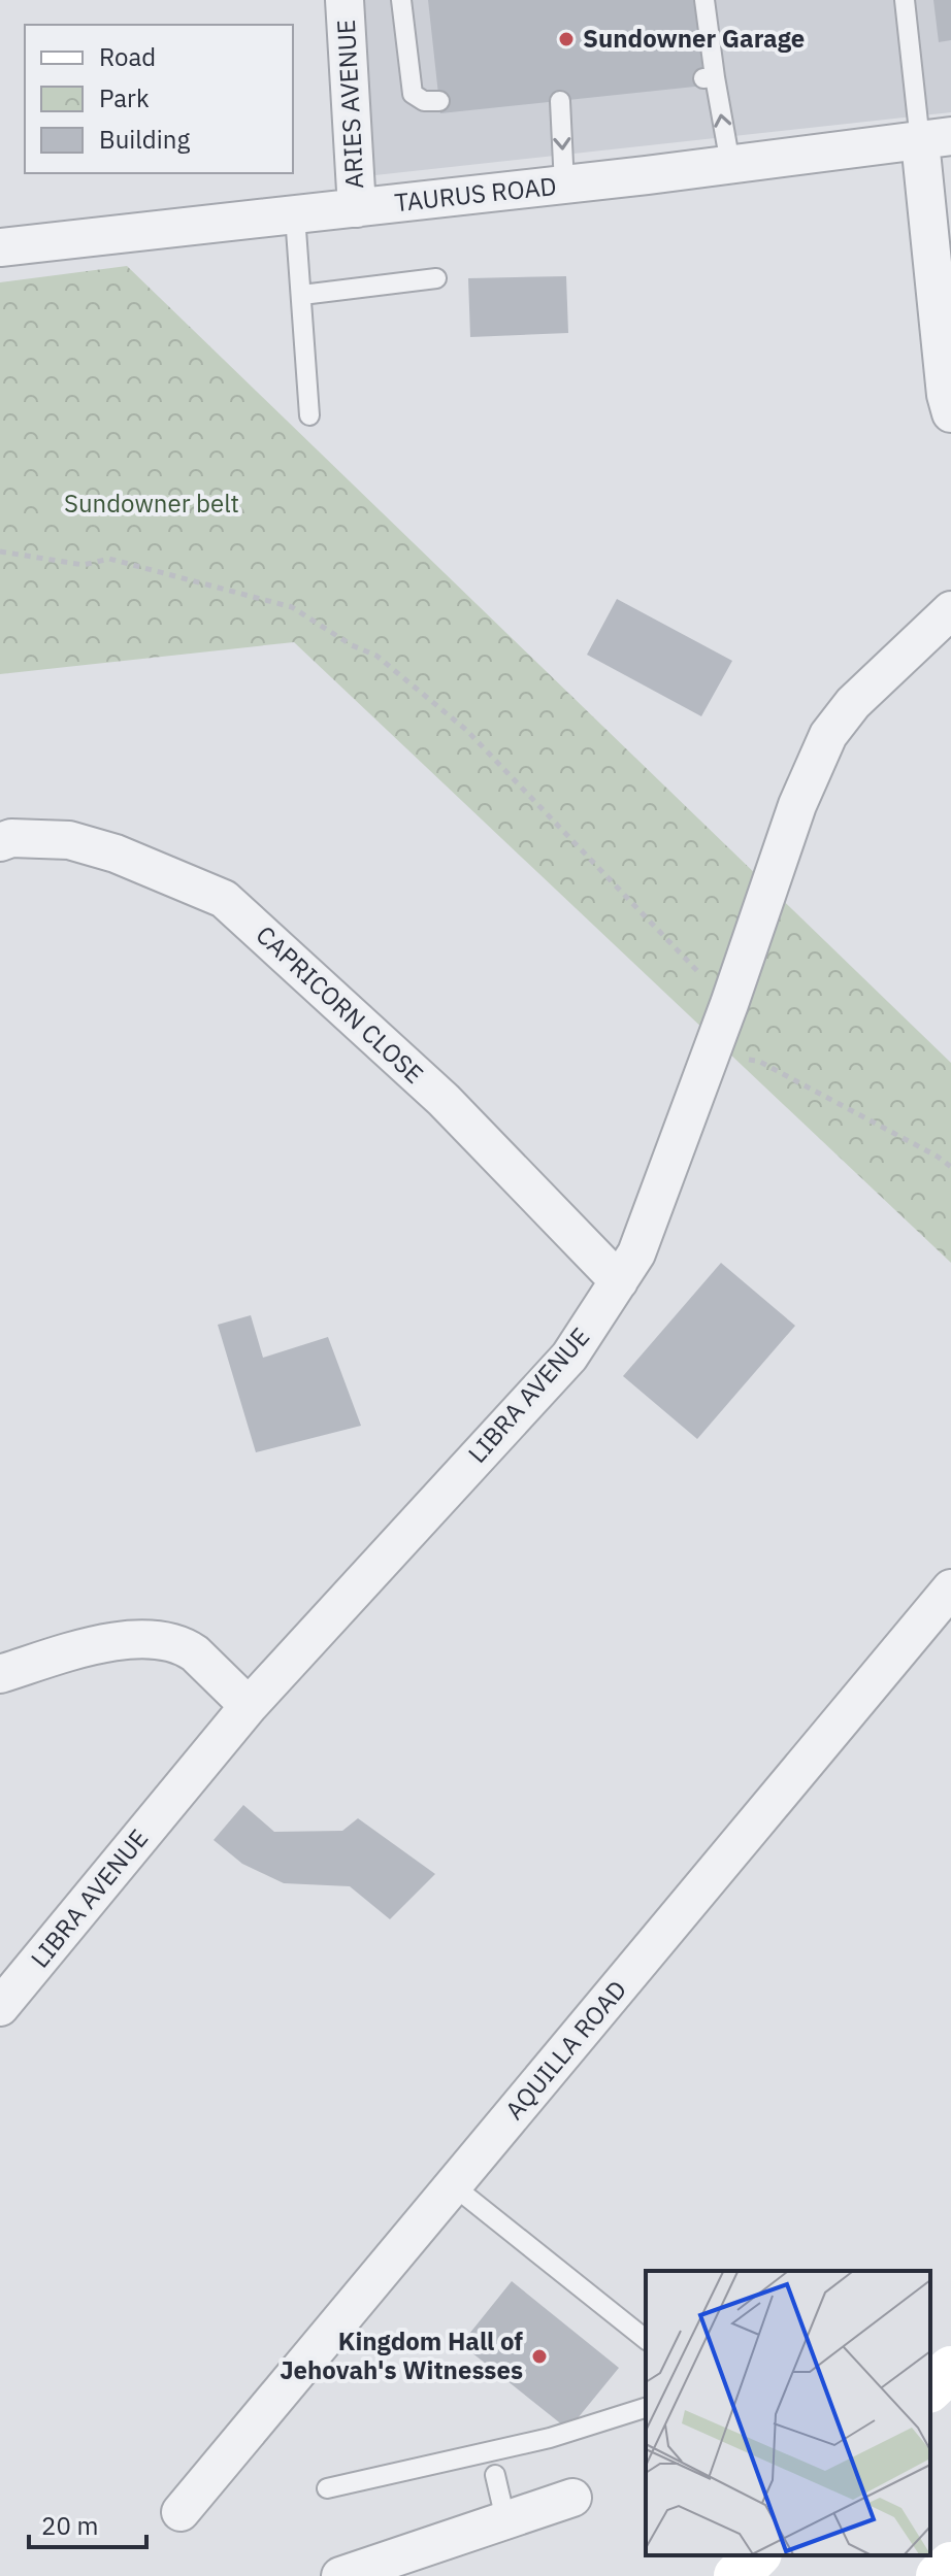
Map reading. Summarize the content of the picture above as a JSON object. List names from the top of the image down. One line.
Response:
{"streets":{"street":["ARIES AVENUE","TAURUS ROAD","CAPRICORN CLOSE","LIBRA AVENUE","AQUILLA ROAD"]},"crossings":[["ARIES AVENUE","TAURUS ROAD"],["CAPRICORN CLOSE","LIBRA AVENUE"]],"parks":["Sundowner belt"],"places":["Sundowner Garage","Kingdom Hall of Jehovah's Witnesses"],"legend":["Road","Park","Building"],"scale_bar":"20 m"}
